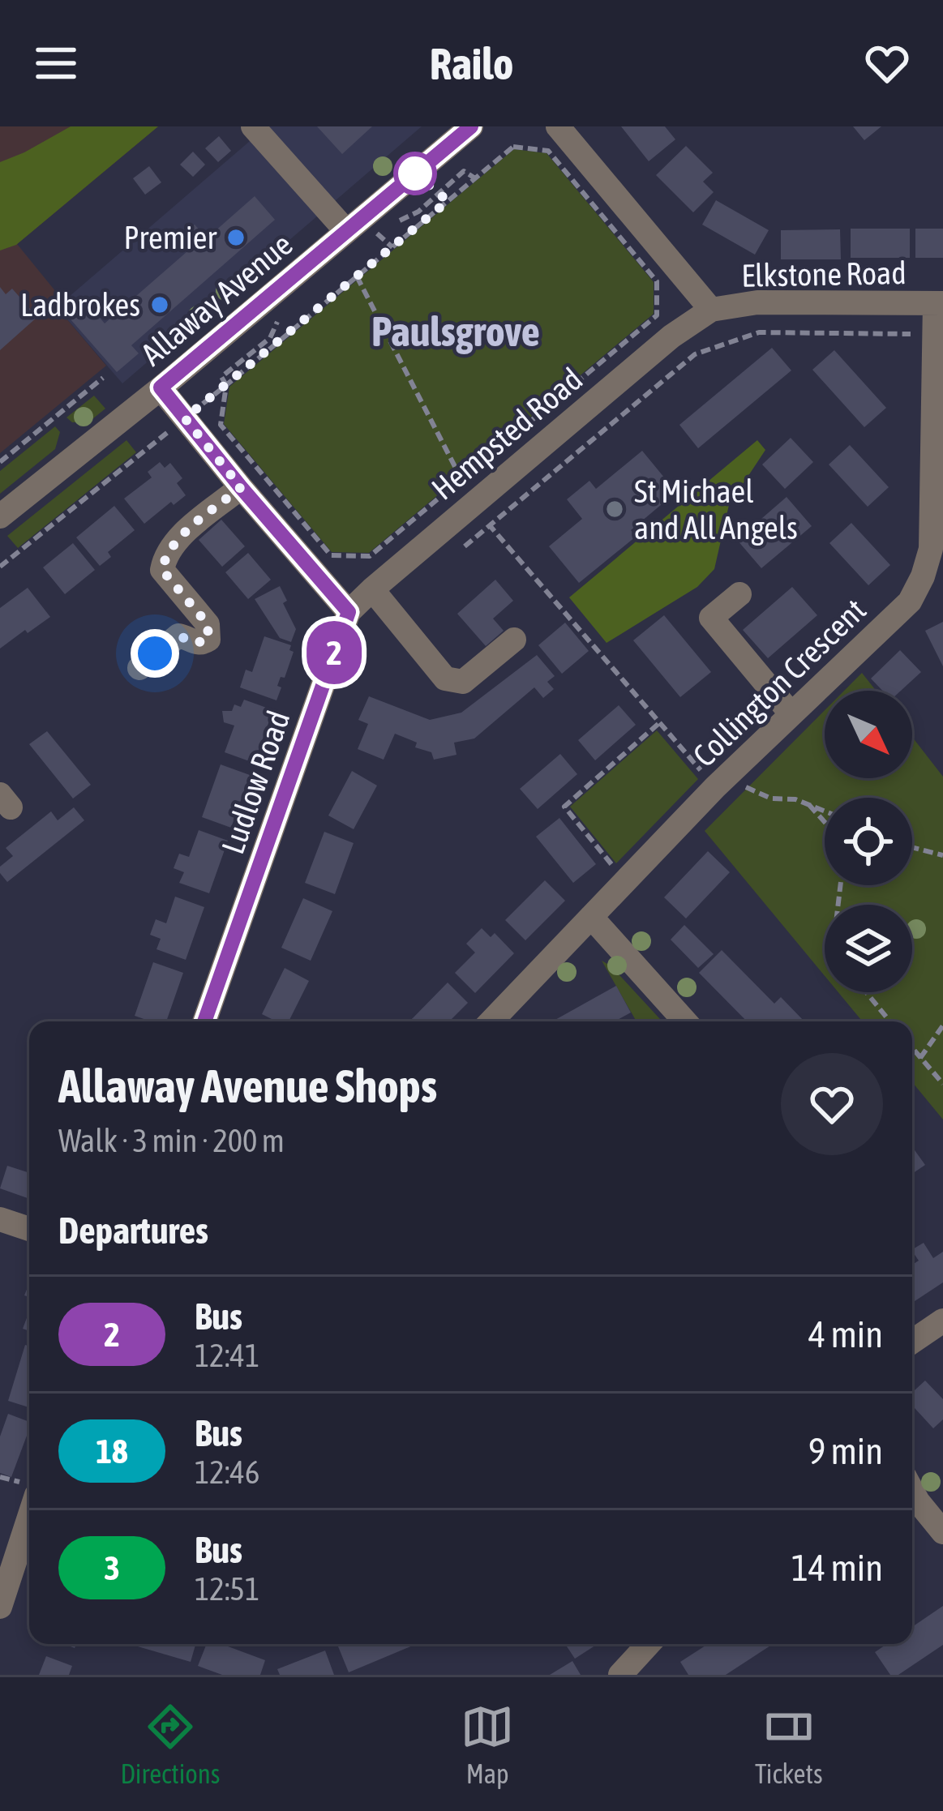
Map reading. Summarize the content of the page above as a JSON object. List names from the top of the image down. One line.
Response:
{"streets":{"street":["Elkstone Road","Allaway Avenue","Hempsted Road","Collington Crescent","Ludlow Road"]},"crossings":[["Elkstone Road","Hempsted Road"],["Elkstone Road","Collington Crescent"],["Hempsted Road","Ludlow Road"]],"districts":["Paulsgrove"],"places":["Premier","Ladbrokes","St Michael and All Angels"],"lines":["bus line 2"],"north":"bottom right","page":{"header":"Railo","on_map":"2","heading":[["Allaway Avenue Shops","Walk · 3 min · 200 m"],"Departures"],"list":[{"mark":"2","name":"Bus","note":"12:41","value":"4 min"},{"mark":"18","name":"Bus","note":"12:46","value":"9 min"},{"mark":"3","name":"Bus","note":"12:51","value":"14 min"}],"tabs":["Directions","Map","Tickets"]}}
